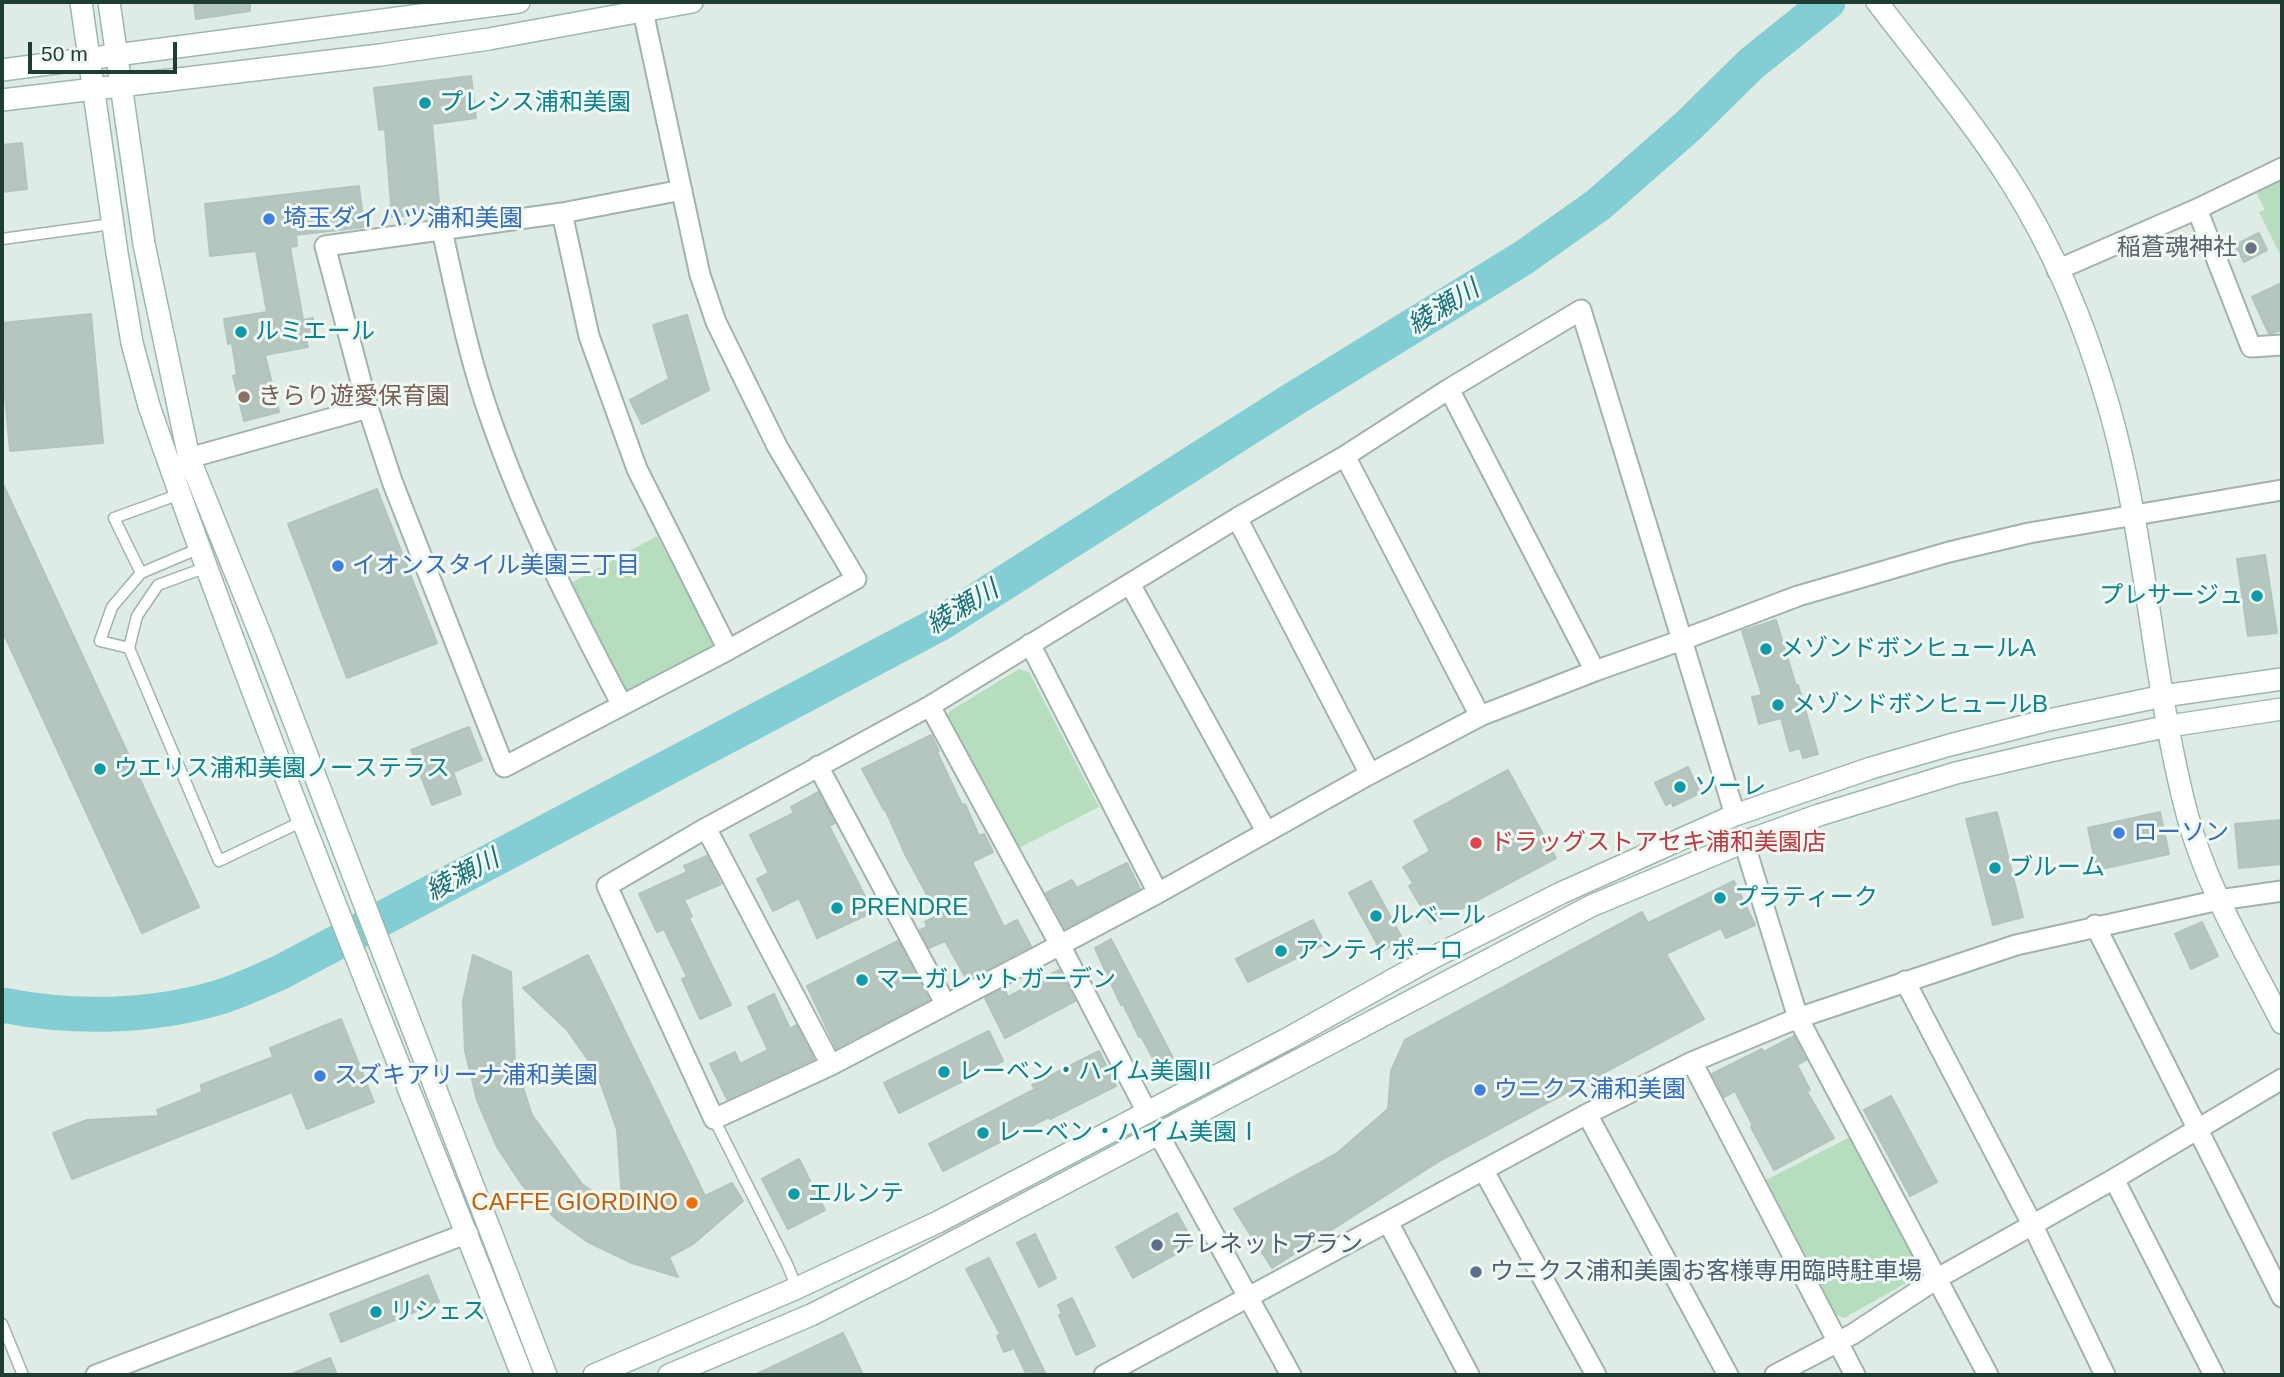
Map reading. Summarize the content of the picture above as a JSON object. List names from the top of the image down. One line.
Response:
{"water":["綾瀬川"],"places":["プレシス浦和美園","埼玉ダイハツ浦和美園","稲蒼魂神社","ルミエール","きらり遊愛保育園","イオンスタイル美園三丁目","プレサージュ","メゾンドボンヒュールA","メゾンドボンヒュールB","ウエリス浦和美園ノーステラス","ソーレ","ローソン","ドラッグストアセキ浦和美園店","ブルーム","プラティーク","PRENDRE","ルベール","アンティポーロ","マーガレットガーデン","レーベン・ハイム美園II","スズキアリーナ浦和美園","ウニクス浦和美園","レーベン・ハイム美園Ⅰ","エルンテ","CAFFE GIORDINO","テレネットプラン","ウニクス浦和美園お客様専用臨時駐車場","リシェス"],"scale_bar":"50 m"}
